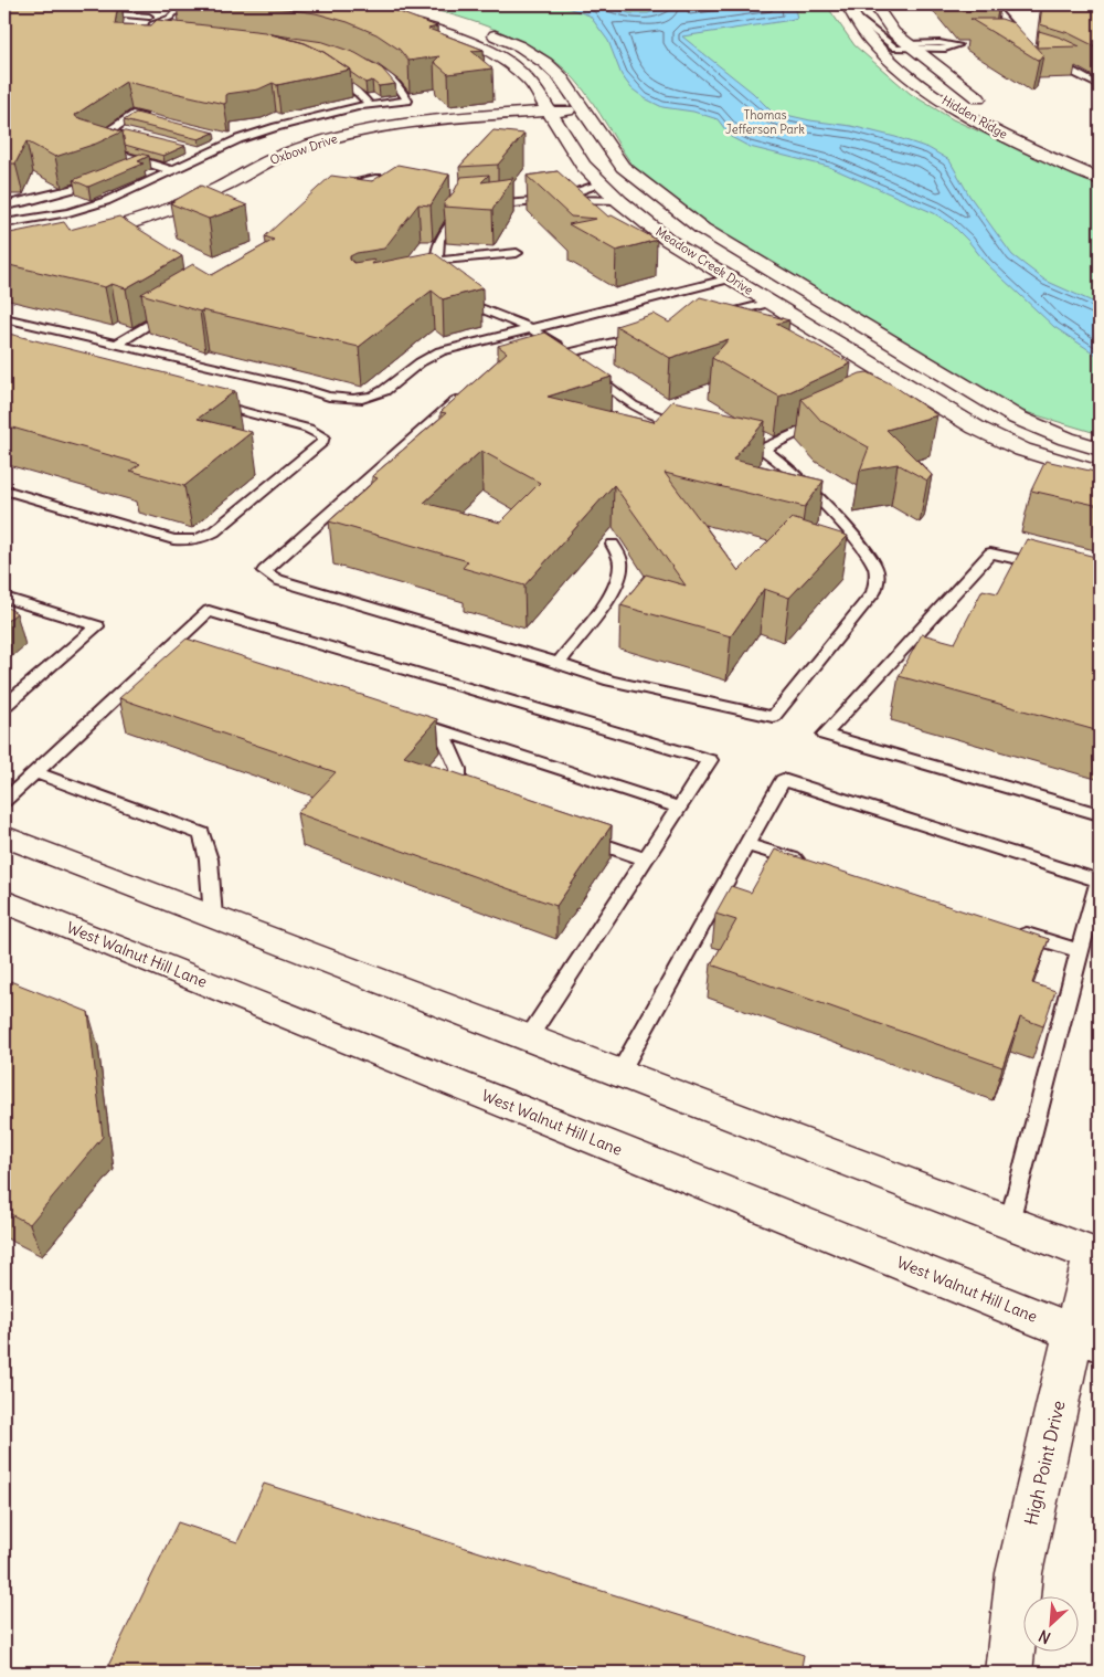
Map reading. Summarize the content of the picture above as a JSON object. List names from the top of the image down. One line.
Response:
{"streets":{"street":["Hidden Ridge","Oxbow Drive","Meadow Creek Drive","West Walnut Hill Lane","High Point Drive"]},"crossings":[["Oxbow Drive","Meadow Creek Drive"],["West Walnut Hill Lane","High Point Drive"]],"parks":["Thomas Jefferson Park"],"north":"bottom left"}
